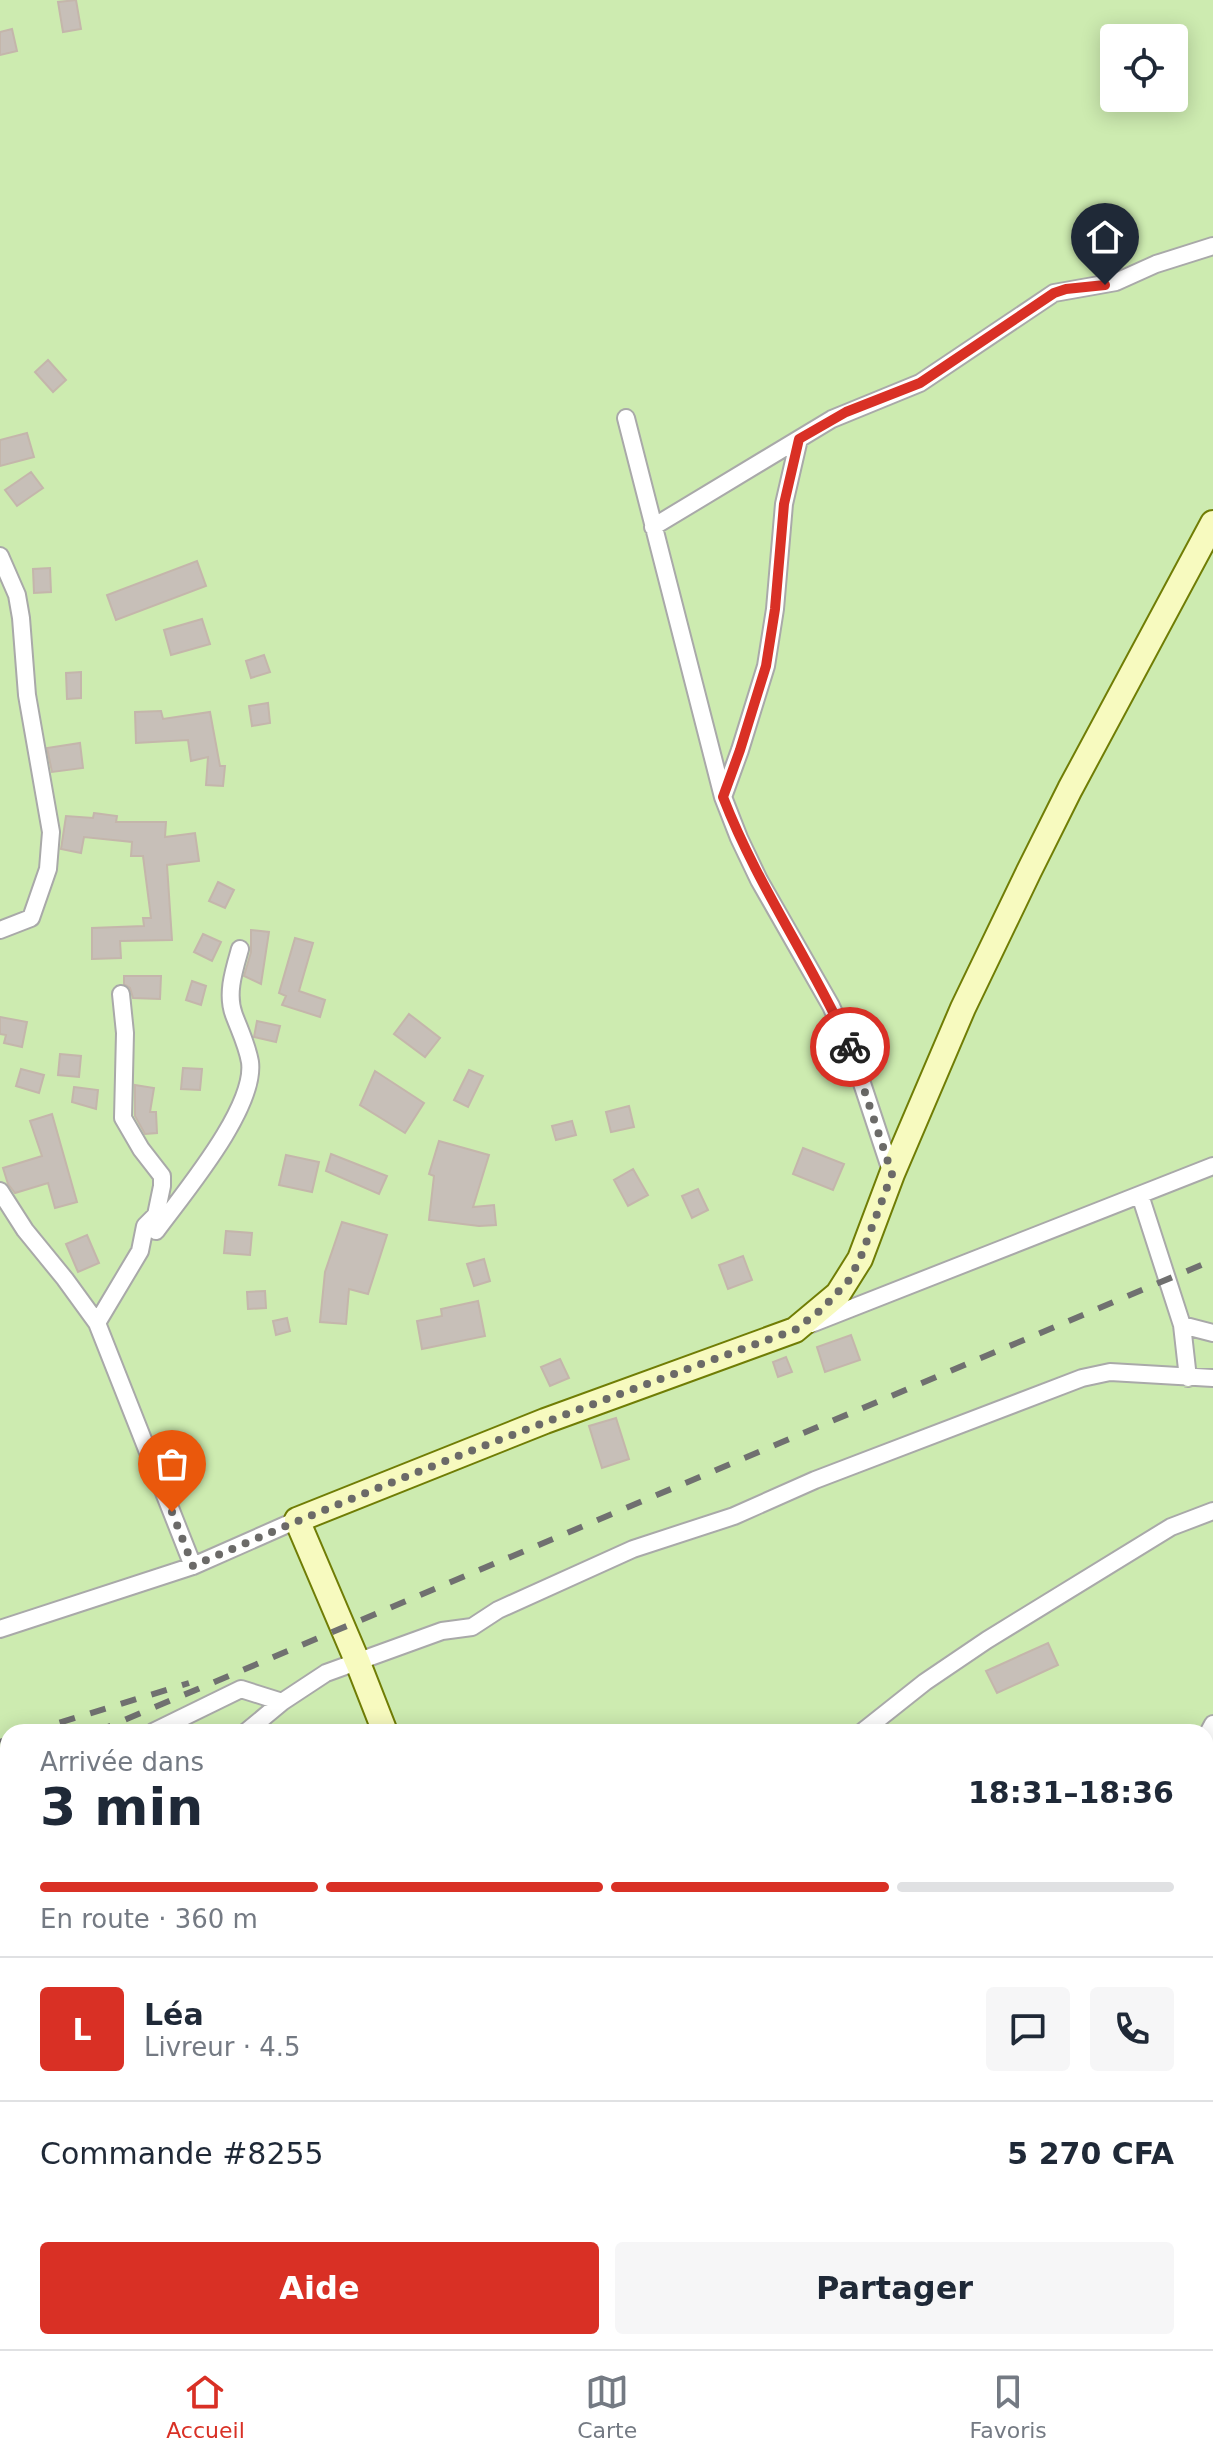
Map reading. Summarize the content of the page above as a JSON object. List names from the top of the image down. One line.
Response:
{"page":{"heading":["3 min","Arrivée dans","18:31–18:36"],"panel":["Léa","Livreur · 4.5","Commande #8255","5 270 CFA"],"bar":"En route · 360 m","round":"L","buttons":["Aide","Partager"],"tabs":["Accueil","Carte","Favoris"]}}
